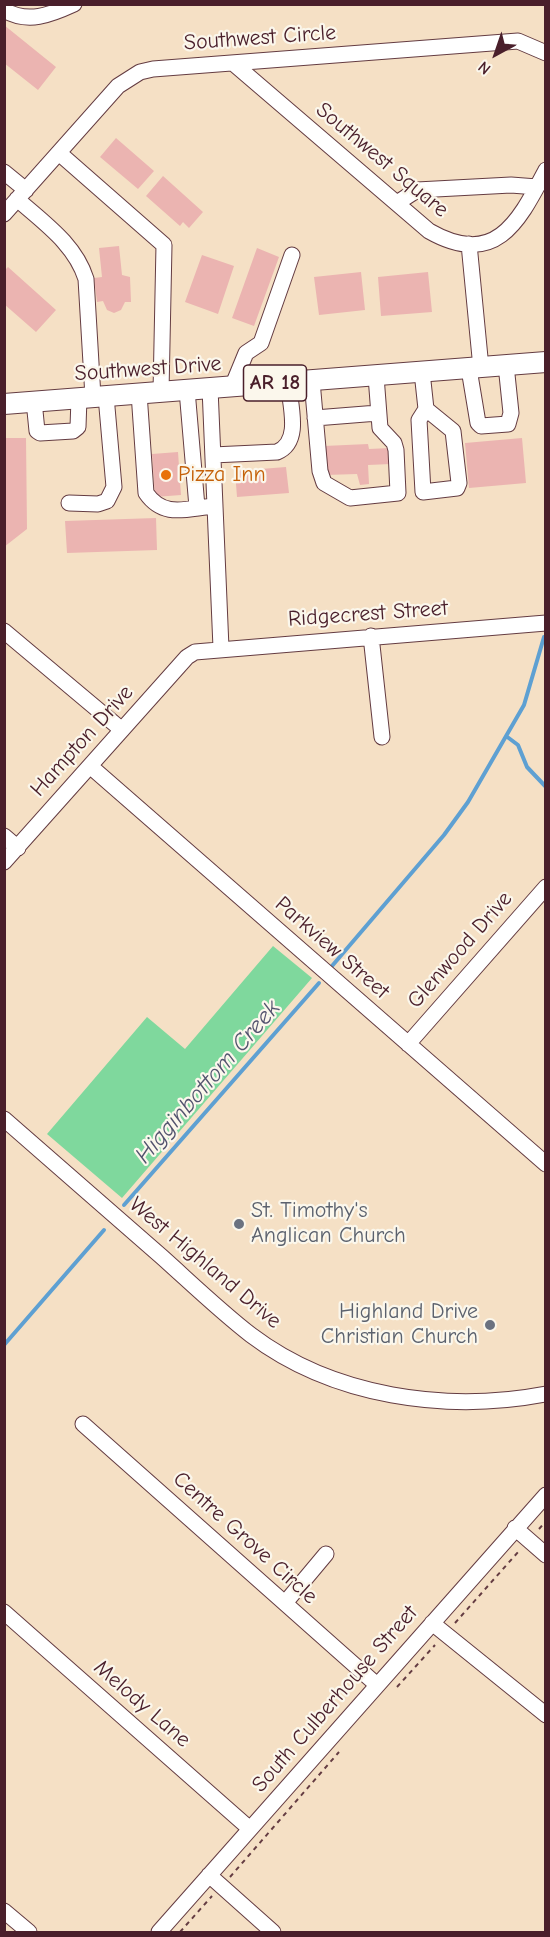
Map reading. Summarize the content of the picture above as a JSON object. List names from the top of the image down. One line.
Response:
{"streets":{"main road":["Southwest Drive","AR 18"],"street":["Southwest Circle","Southwest Square","Ridgecrest Street","Hampton Drive","Parkview Street","Glenwood Drive","West Highland Drive","Centre Grove Circle","South Culberhouse Street","Melody Lane"]},"crossings":[["Southwest Circle","Southwest Square"],["Ridgecrest Street","Hampton Drive"],["Hampton Drive","Parkview Street"],["Parkview Street","Glenwood Drive"],["Centre Grove Circle","South Culberhouse Street"],["South Culberhouse Street","Melody Lane"]],"water":["Higginbottom Creek"],"places":["Pizza Inn","St. Timothy's Anglican Church","Highland Drive Christian Church"],"north":"bottom left"}
